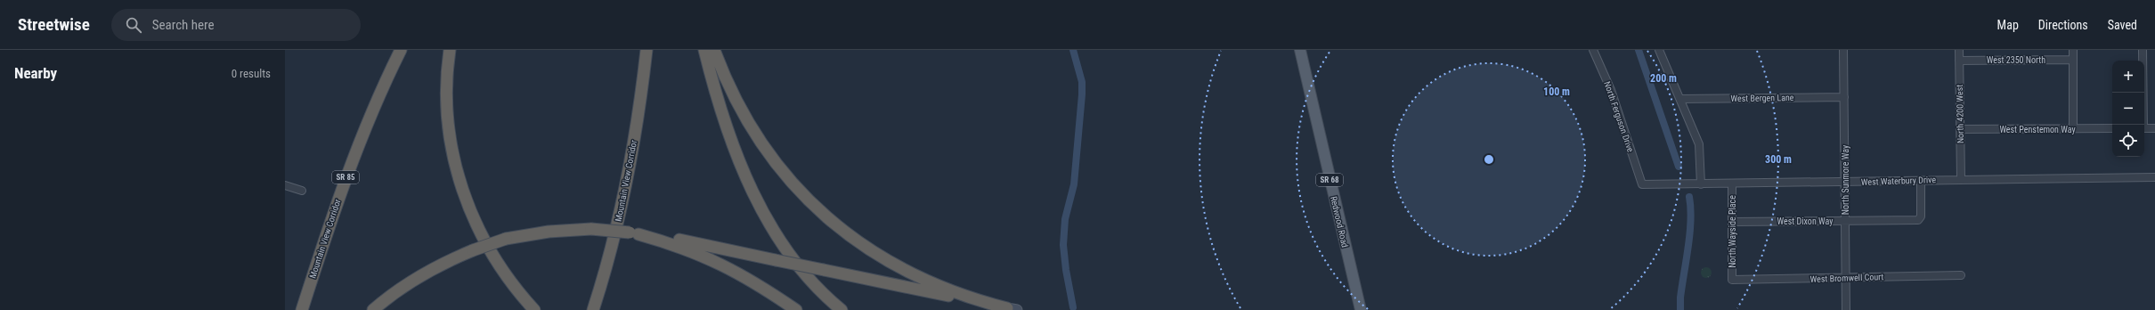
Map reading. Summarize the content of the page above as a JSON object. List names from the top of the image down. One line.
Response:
{"streets":{"highway":["SR 85","Mountain View Corridor"],"main road":["SR 68","Redwood Road"],"street":["West 2350 North","West Bergen Lane","North 4200 West","North Ferguson Drive","West Penstemon Way","North Sunmore Way","West Waterbury Drive","West Dixon Way","North Wayside Place","West Bromwell Court"]},"crossings":[["West 2350 North","North 4200 West"],["West Bergen Lane","North Sunmore Way"],["North 4200 West","West Penstemon Way"],["North 4200 West","West Waterbury Drive"],["North Ferguson Drive","West Waterbury Drive"],["North Sunmore Way","West Waterbury Drive"],["North Sunmore Way","West Dixon Way"],["North Sunmore Way","West Bromwell Court"],["West Waterbury Drive","West Dixon Way"],["West Waterbury Drive","North Wayside Place"],["West Dixon Way","North Wayside Place"],["North Wayside Place","West Bromwell Court"]],"page":{"header":"Streetwise","search":"Search here","nav":["Map","Directions","Saved"],"heading":["Nearby","0 results"],"map_buttons":["+","−"]},"rings":["200 m","100 m","300 m"]}
